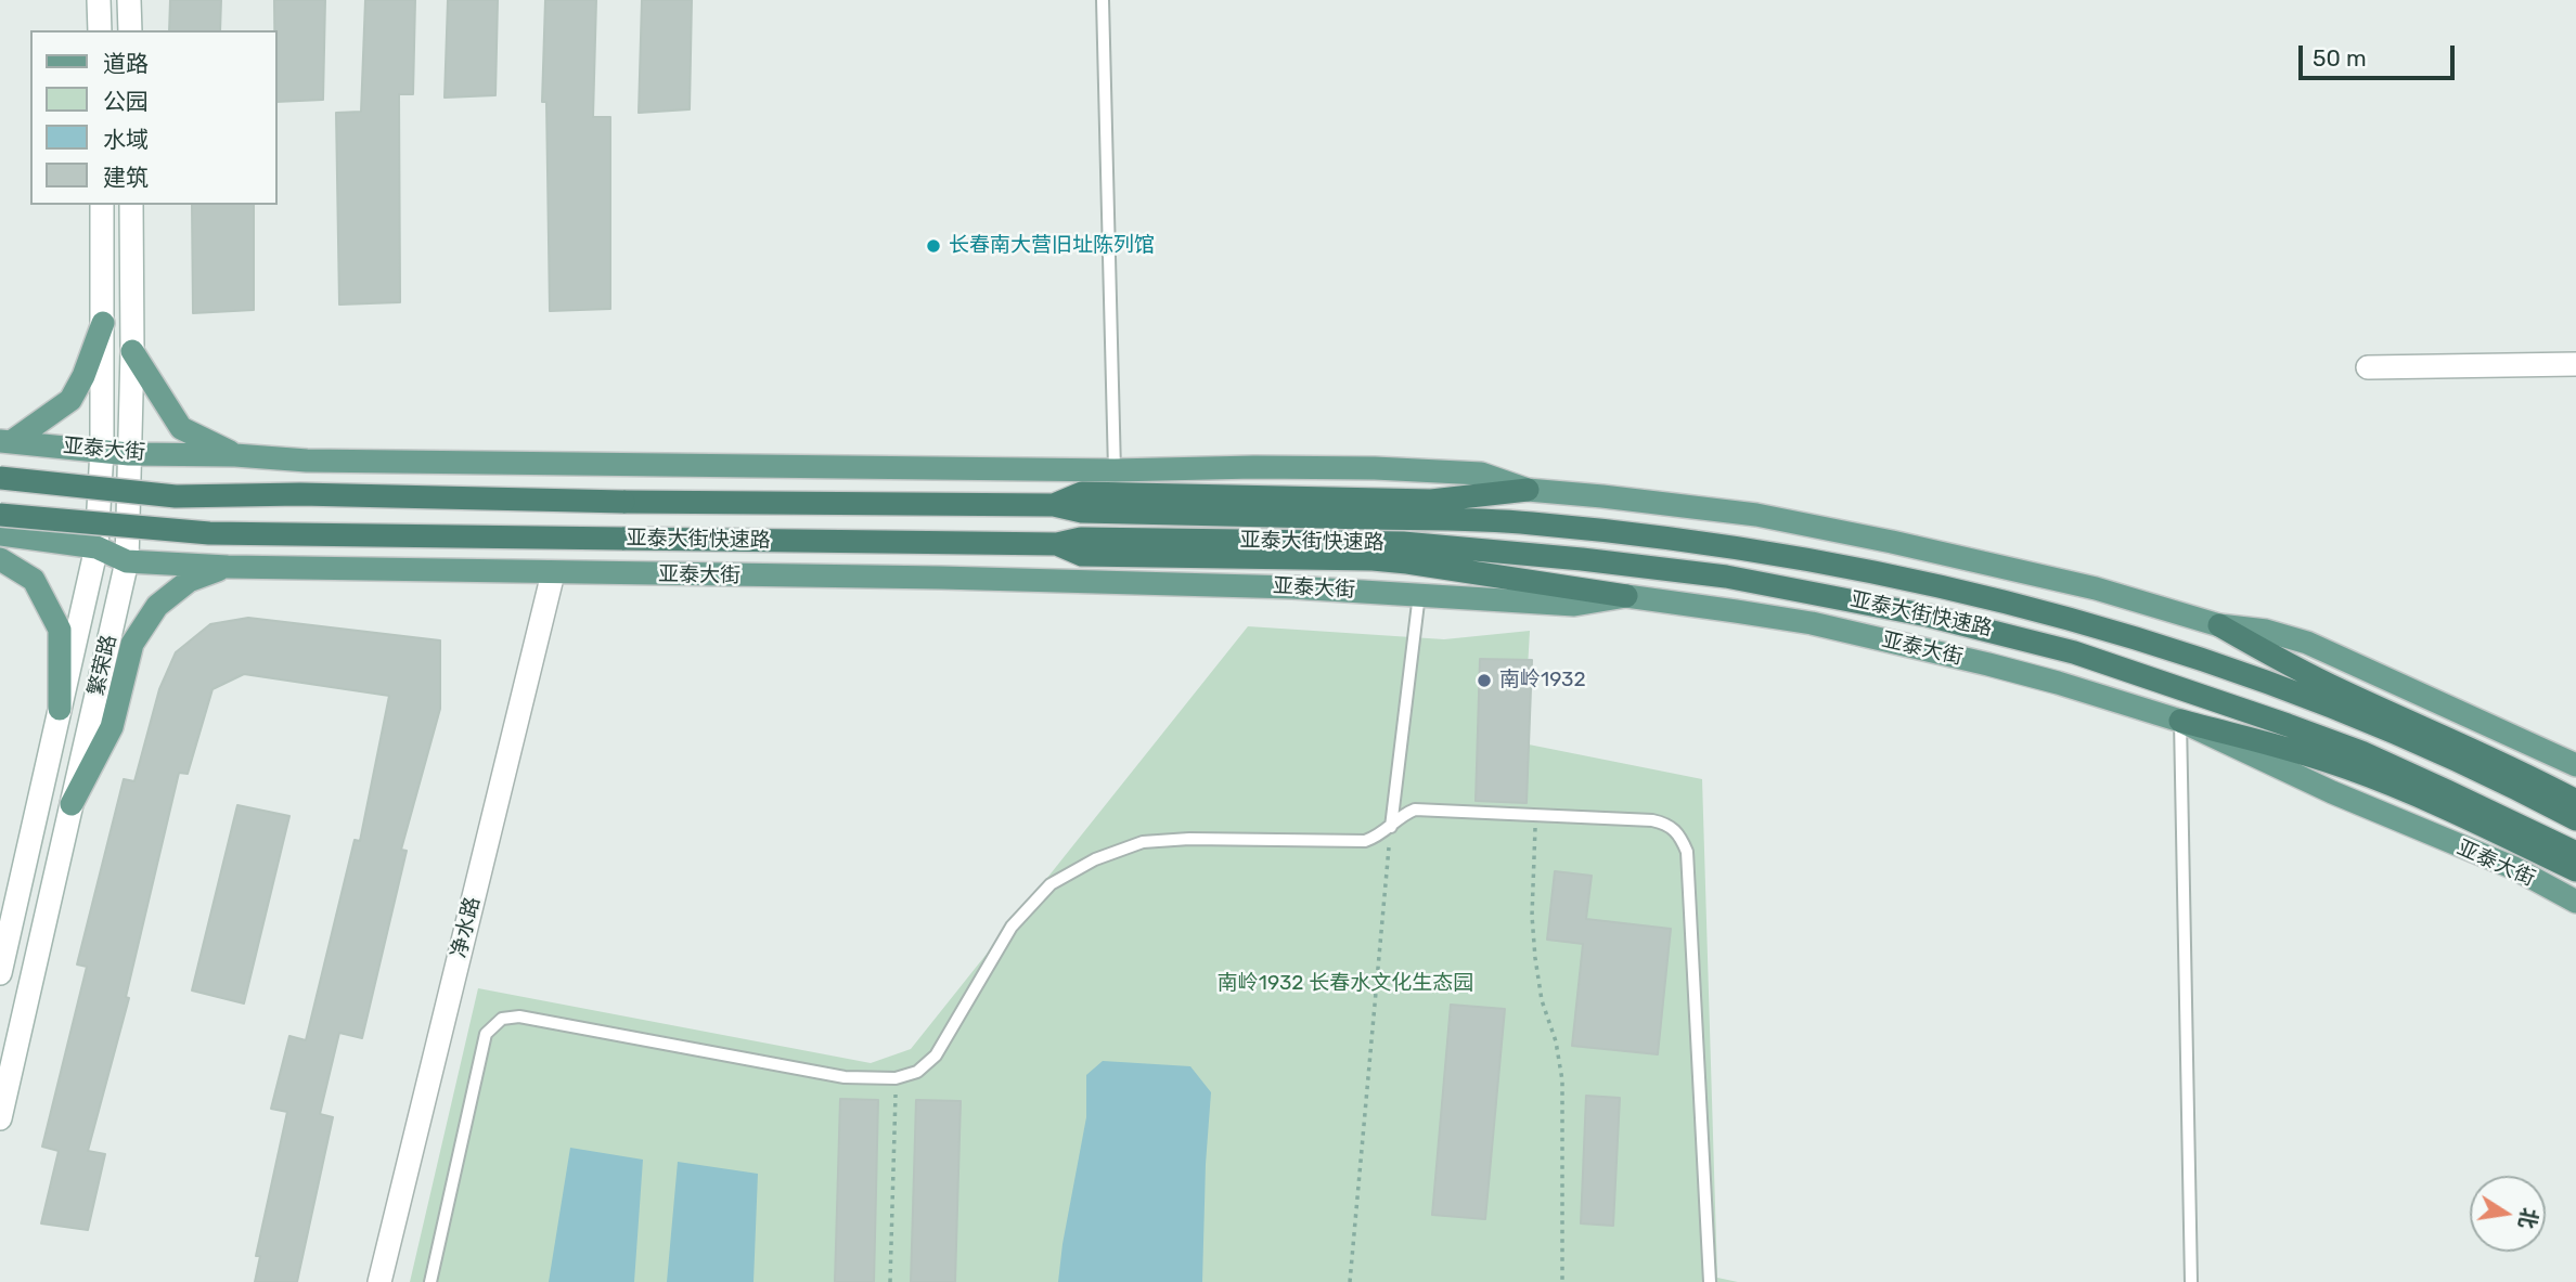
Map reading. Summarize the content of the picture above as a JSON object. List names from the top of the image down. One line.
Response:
{"streets":{"highway":["亚泰大街快速路"],"main road":["亚泰大街","繁荣路","净水路"]},"crossings":[["亚泰大街","繁荣路"],["亚泰大街","净水路"]],"parks":["南岭1932 长春水文化生态园"],"places":["长春南大营旧址陈列馆","南岭1932"],"legend":["道路","公园","水域","建筑"],"scale_bar":"50 m","north":"right"}
